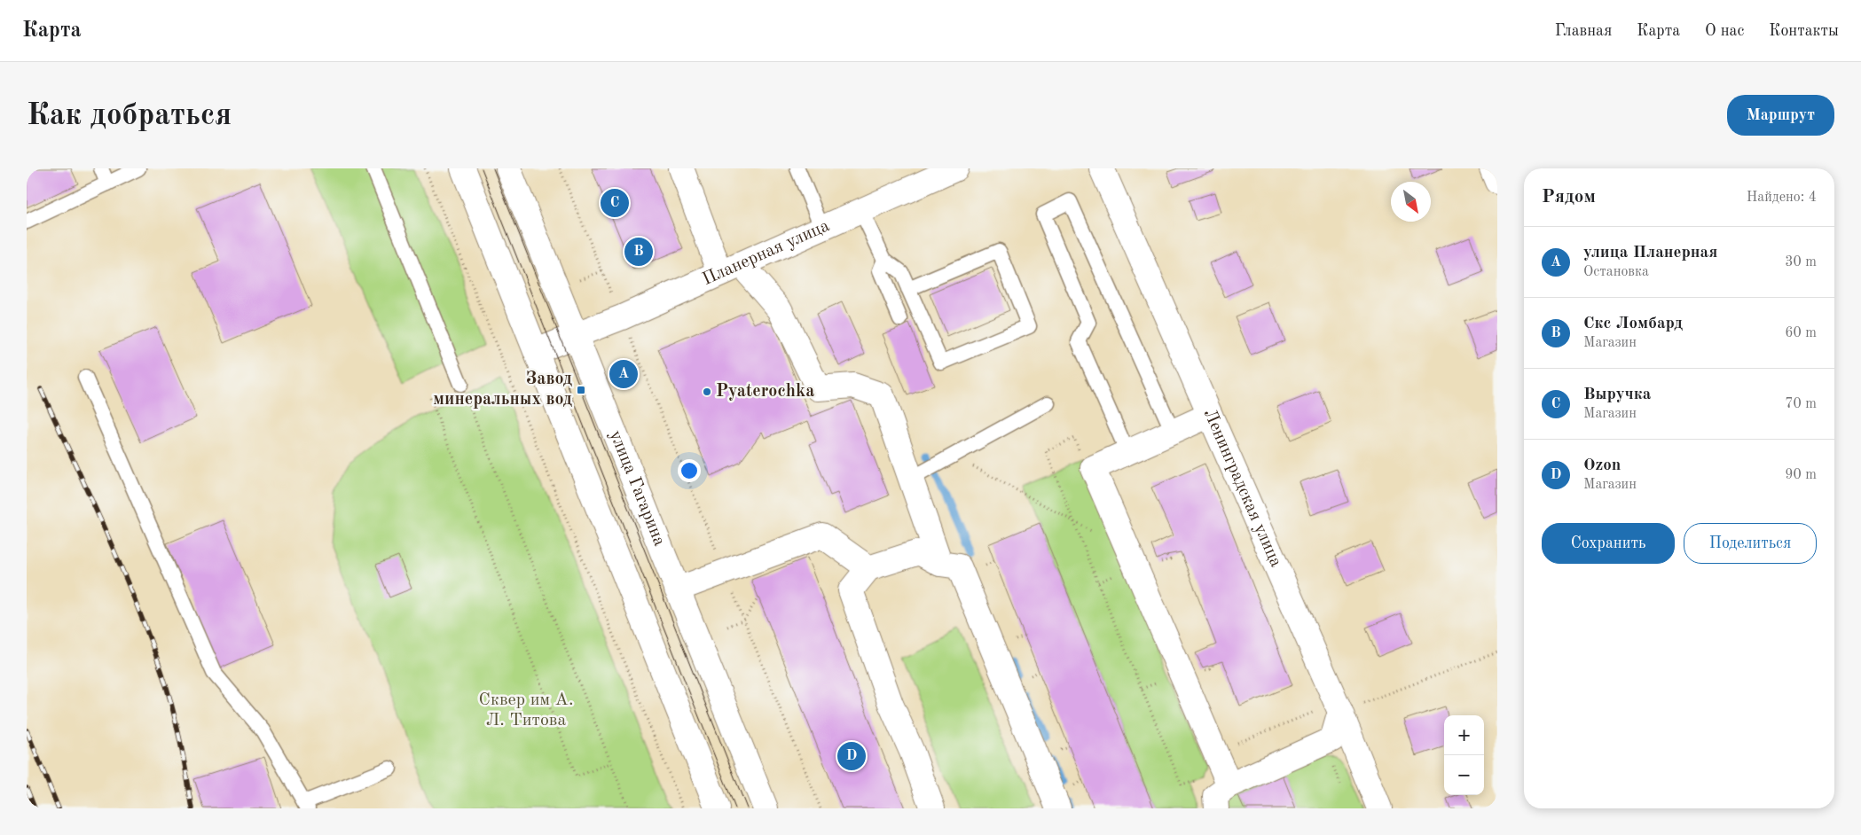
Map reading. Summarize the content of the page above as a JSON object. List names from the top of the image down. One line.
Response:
{"streets":{"street":["Планерная улица","Ленинградская улица","улица Гагарина"]},"crossings":[["Планерная улица","улица Гагарина"]],"parks":["Сквер им А. Л. Титова"],"places":{"transit":["Завод минеральных вод"],"other":["Pyaterochka"]},"north":"bottom right","page":{"header":"Карта","nav":["Главная","Карта","О нас","Контакты"],"buttons":["Маршрут",["Сохранить","Поделиться"]],"title":"Как добраться","heading":["Рядом","Найдено: 4"],"pins":["C","B","A","D"],"list":[{"mark":"A","name":"улица Планерная","note":"Остановка","value":"30 m"},{"mark":"B","name":"Скс Ломбард","note":"Магазин","value":"60 m"},{"mark":"C","name":"Выручка","note":"Магазин","value":"70 m"},{"mark":"D","name":"Ozon","note":"Магазин","value":"90 m"}],"map_buttons":["+","−"]}}
